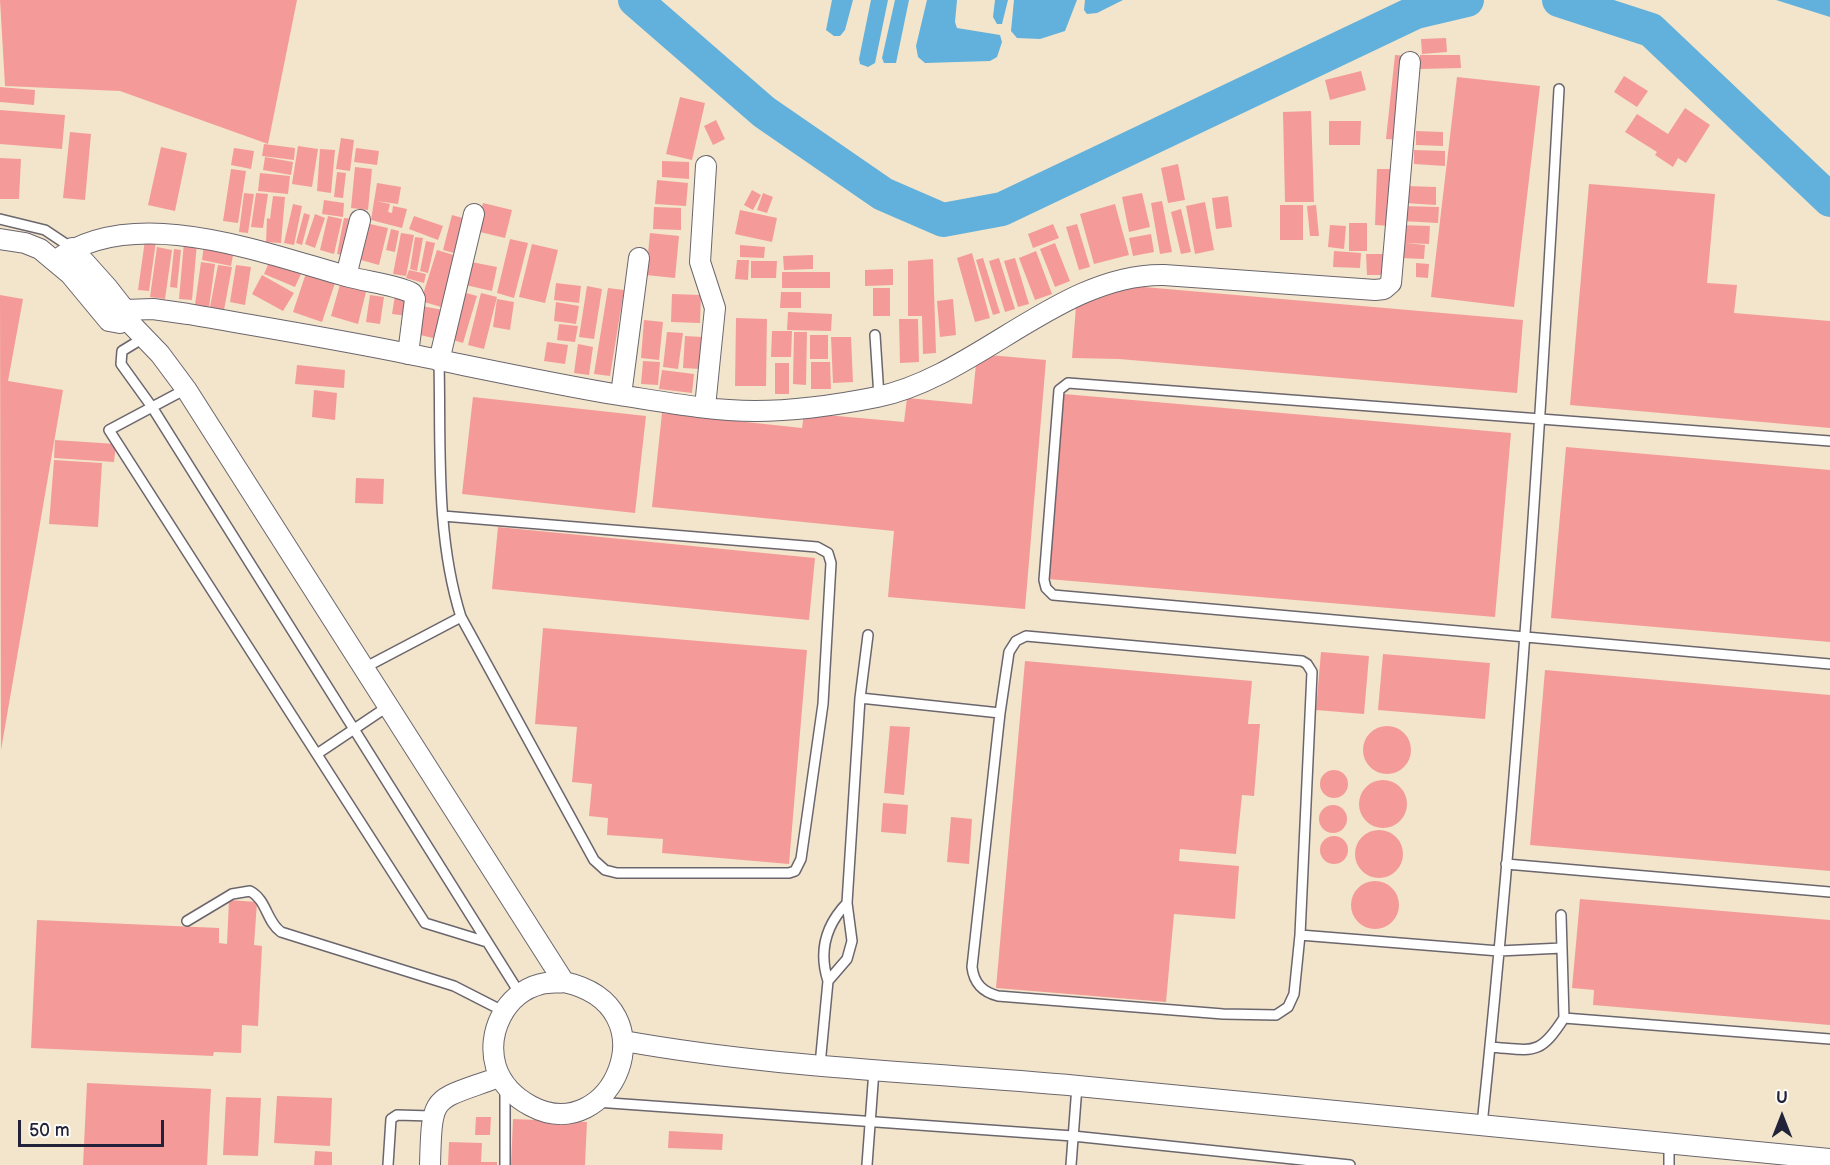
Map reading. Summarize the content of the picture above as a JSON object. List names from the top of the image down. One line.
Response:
{"scale_bar":"50 m","north":"top"}
